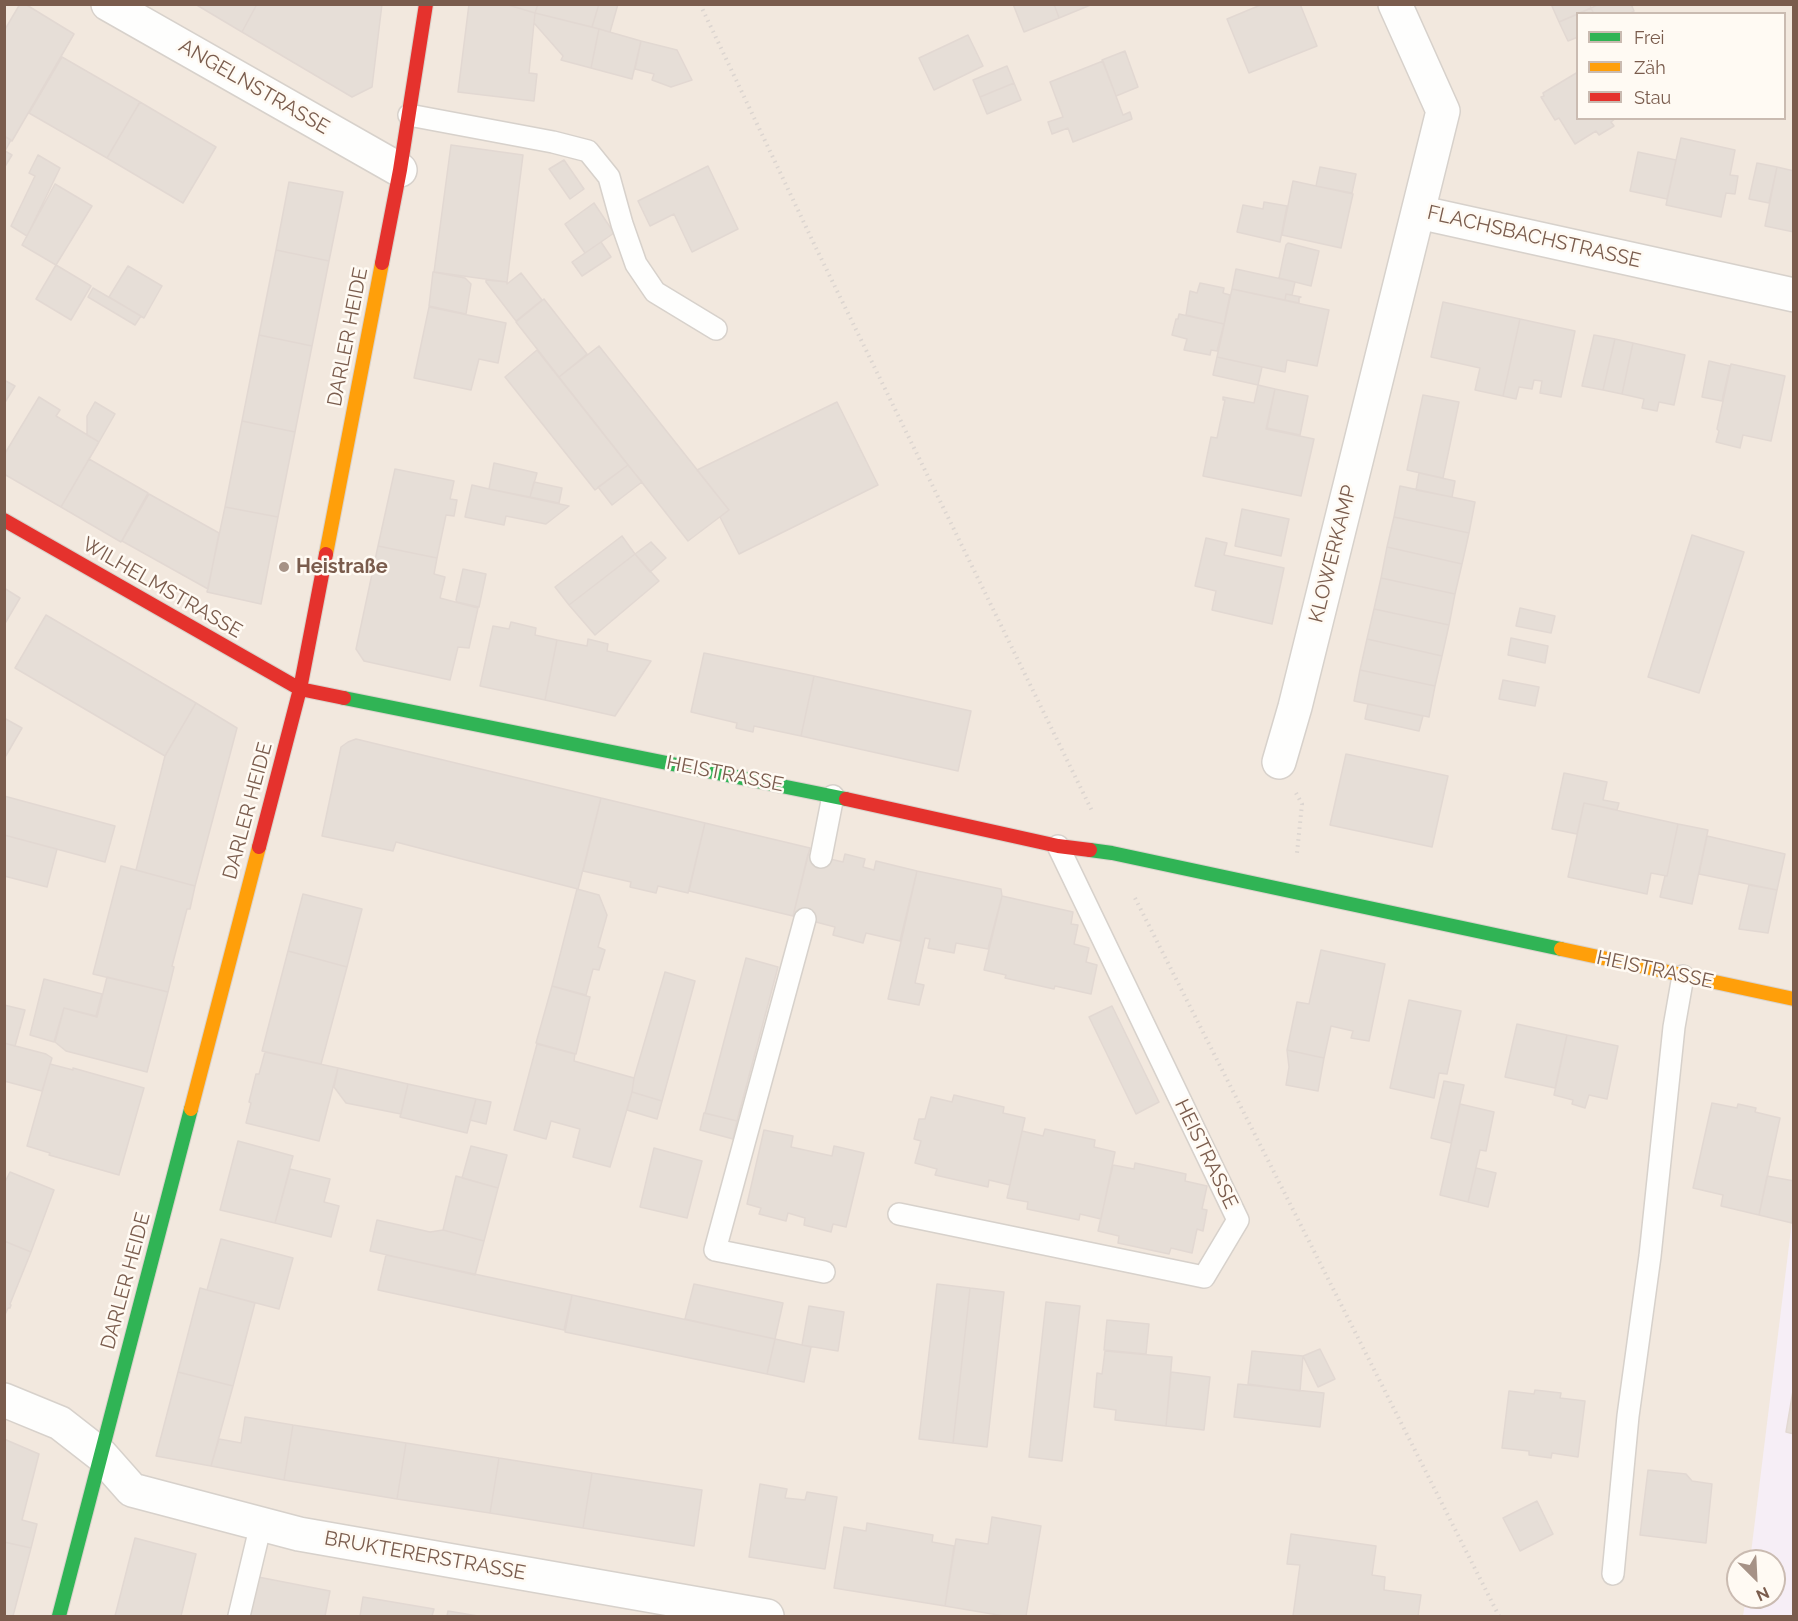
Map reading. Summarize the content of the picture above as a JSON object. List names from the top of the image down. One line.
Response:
{"streets":{"street":["ANGELNSTRASSE","FLACHSBACHSTRASSE","DARLER HEIDE","KLOWERKAMP","WILHELMSTRASSE","HEISTRASSE","BRUKTERERSTRASSE"]},"crossings":[["ANGELNSTRASSE","DARLER HEIDE"],["FLACHSBACHSTRASSE","KLOWERKAMP"],["DARLER HEIDE","WILHELMSTRASSE"],["DARLER HEIDE","HEISTRASSE"],["DARLER HEIDE","BRUKTERERSTRASSE"],["WILHELMSTRASSE","HEISTRASSE"]],"places":["Heistraße"],"legend":["Frei","Zäh","Stau"],"north":"bottom right"}
